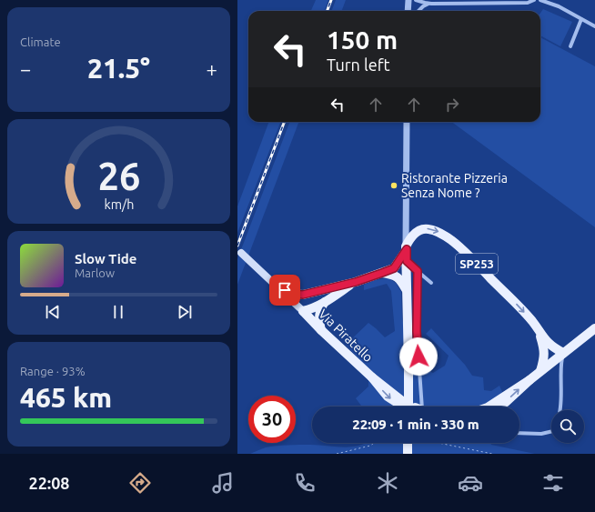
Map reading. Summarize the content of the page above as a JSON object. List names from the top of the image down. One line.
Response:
{"streets":{"main road":["SP253","Via Piratello"]},"crossings":[["SP253","Via Piratello"]],"places":["Ristorante Pizzeria Senza Nome ?"],"page":{"tile":["Climate",["Range · 93%","465 km"]],"turn":["150 m","Turn left"],"heat":["−","21.5°","+"],"song":["Slow Tide","Marlow"],"limit":"30","trip":"22:09 · 1 min · 330 m","tabs":"22:08","gauge":["26","km/h"]}}
